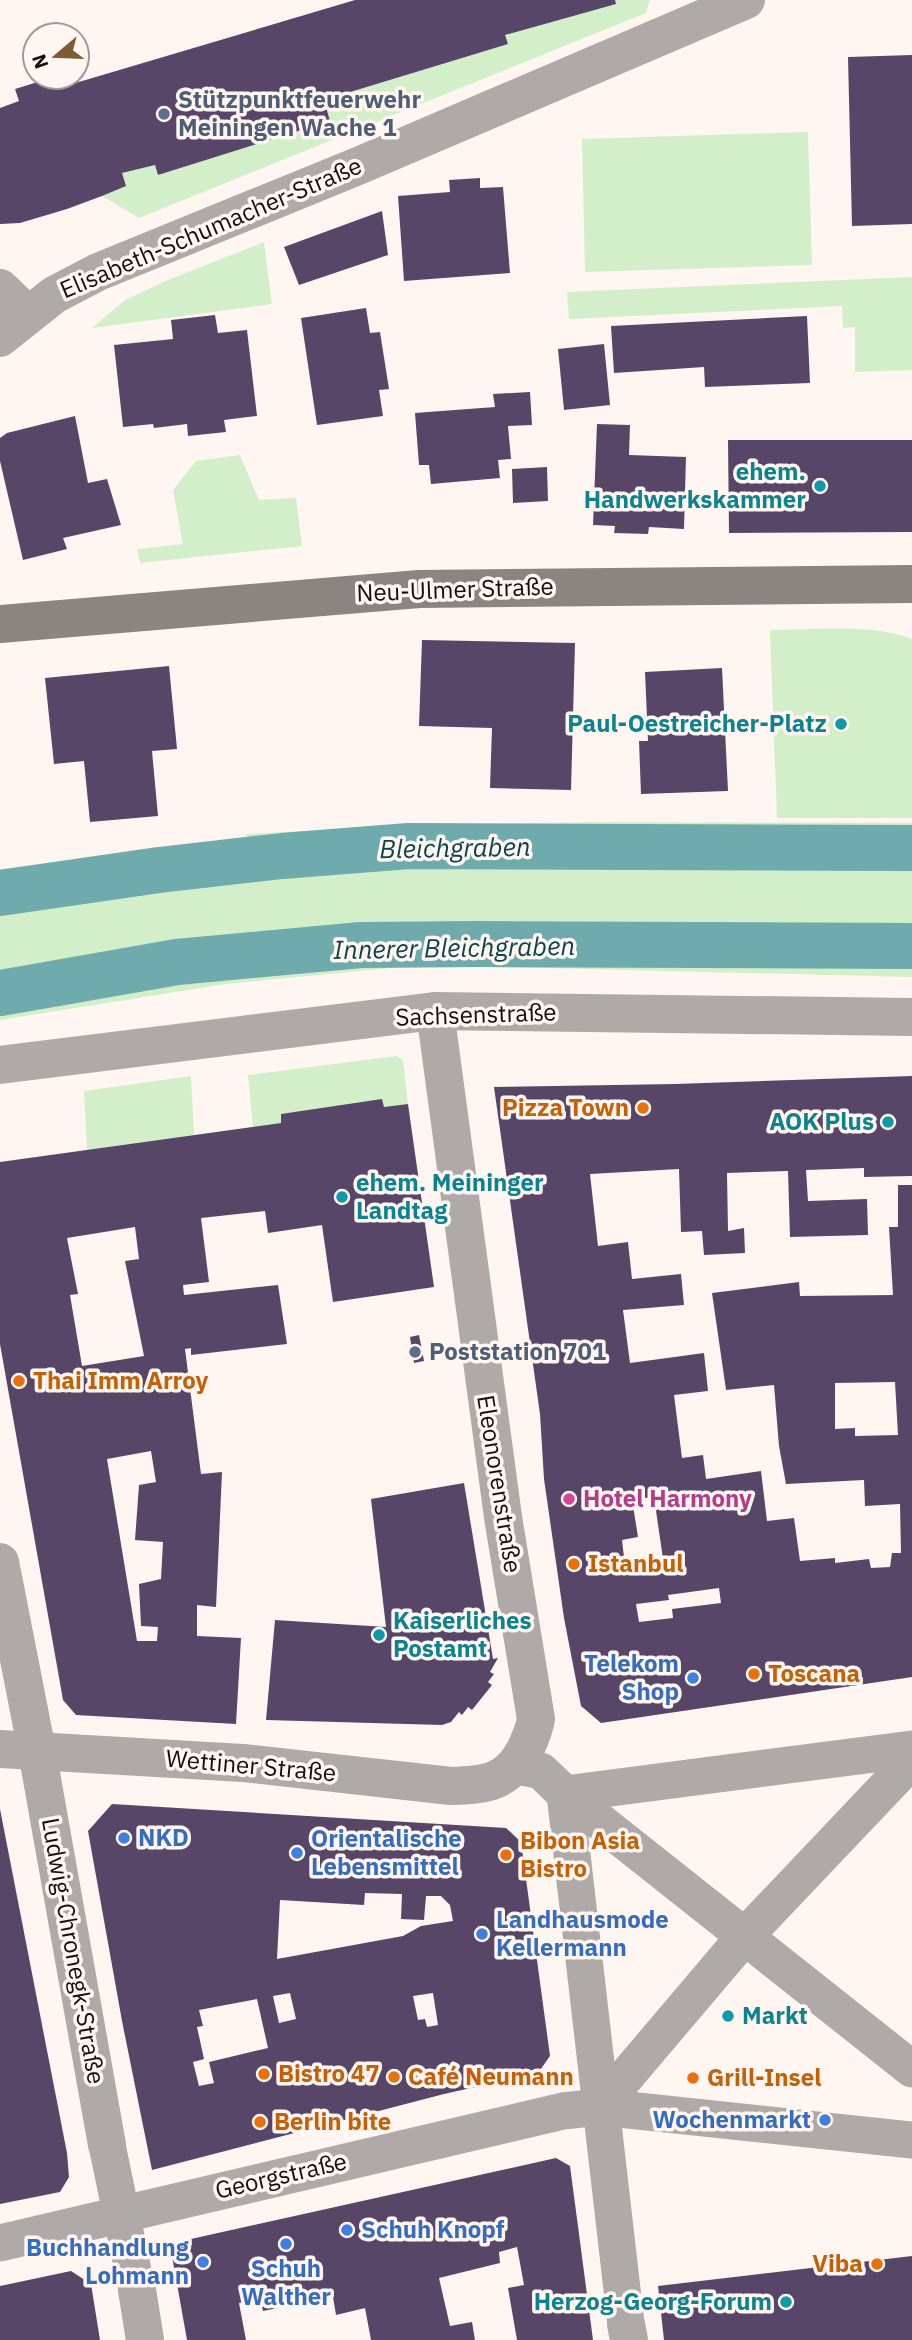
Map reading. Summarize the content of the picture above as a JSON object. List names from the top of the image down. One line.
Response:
{"streets":{"main road":["Neu-Ulmer Straße"],"street":["Elisabeth-Schumacher-Straße","Sachsenstraße","Eleonorenstraße","Wettiner Straße","Ludwig-Chronegk-Straße","Georgstraße"]},"crossings":[["Sachsenstraße","Eleonorenstraße"],["Eleonorenstraße","Wettiner Straße"],["Wettiner Straße","Ludwig-Chronegk-Straße"],["Ludwig-Chronegk-Straße","Georgstraße"]],"water":["Bleichgraben","Innerer Bleichgraben"],"places":["Stützpunktfeuerwehr Meiningen Wache 1","ehem. Handwerkskammer","Paul-Oestreicher-Platz","Pizza Town","AOK Plus","ehem. Meininger Landtag","Poststation 701","Thai Imm Arroy","Hotel Harmony","Istanbul","Kaiserliches Postamt","Toscana","Telekom Shop","NKD","Orientalische Lebensmittel","Bibon Asia Bistro","Landhausmode Kellermann","Markt","Bistro 47","Café Neumann","Grill-Insel","Wochenmarkt","Berlin bite","Schuh Knopf","Schuh Walther","Buchhandlung Lohmann","Viba","Herzog-Georg-Forum"],"north":"left"}
